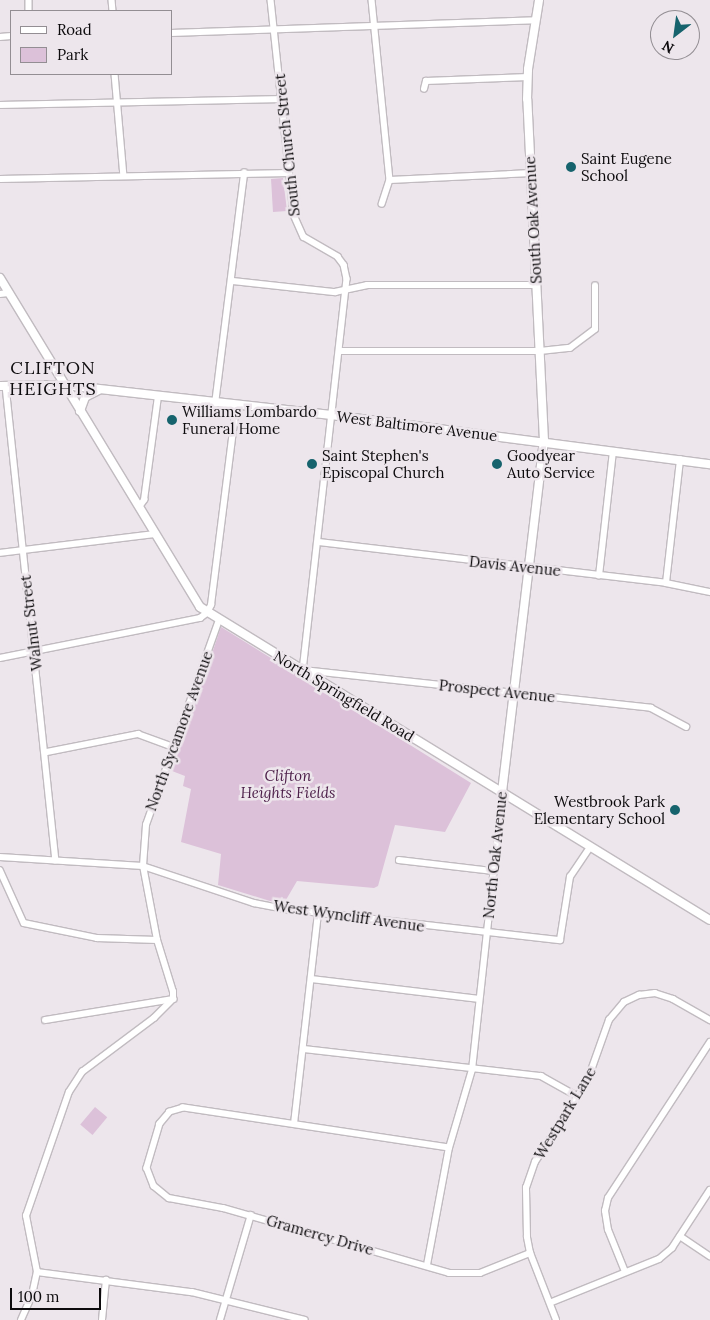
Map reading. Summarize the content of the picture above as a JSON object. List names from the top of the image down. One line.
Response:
{"streets":{"main road":["South Oak Avenue","West Baltimore Avenue","North Springfield Road","North Oak Avenue"],"street":["South Church Street","Davis Avenue","Walnut Street","Prospect Avenue","North Sycamore Avenue","West Wyncliff Avenue","Westpark Lane","Gramercy Drive"]},"crossings":[["South Church Street","West Baltimore Avenue"],["South Church Street","Davis Avenue"],["South Church Street","Prospect Avenue"],["South Church Street","North Springfield Road"],["South Oak Avenue","West Baltimore Avenue"],["South Oak Avenue","North Oak Avenue"],["West Baltimore Avenue","Walnut Street"],["West Baltimore Avenue","North Springfield Road"],["West Baltimore Avenue","North Oak Avenue"],["Davis Avenue","North Oak Avenue"],["Walnut Street","West Wyncliff Avenue"],["Prospect Avenue","North Springfield Road"],["Prospect Avenue","North Oak Avenue"],["North Springfield Road","North Sycamore Avenue"],["North Springfield Road","North Oak Avenue"],["North Springfield Road","West Wyncliff Avenue"],["North Sycamore Avenue","West Wyncliff Avenue"],["North Oak Avenue","West Wyncliff Avenue"],["North Oak Avenue","Gramercy Drive"],["Westpark Lane","Gramercy Drive"]],"districts":["CLIFTON HEIGHTS"],"parks":["Clifton Heights Fields"],"places":["Saint Eugene School","Williams Lombardo Funeral Home","Saint Stephen's Episcopal Church","Goodyear Auto Service","Westbrook Park Elementary School"],"legend":["Road","Park"],"scale_bar":"100 m","north":"bottom left"}
